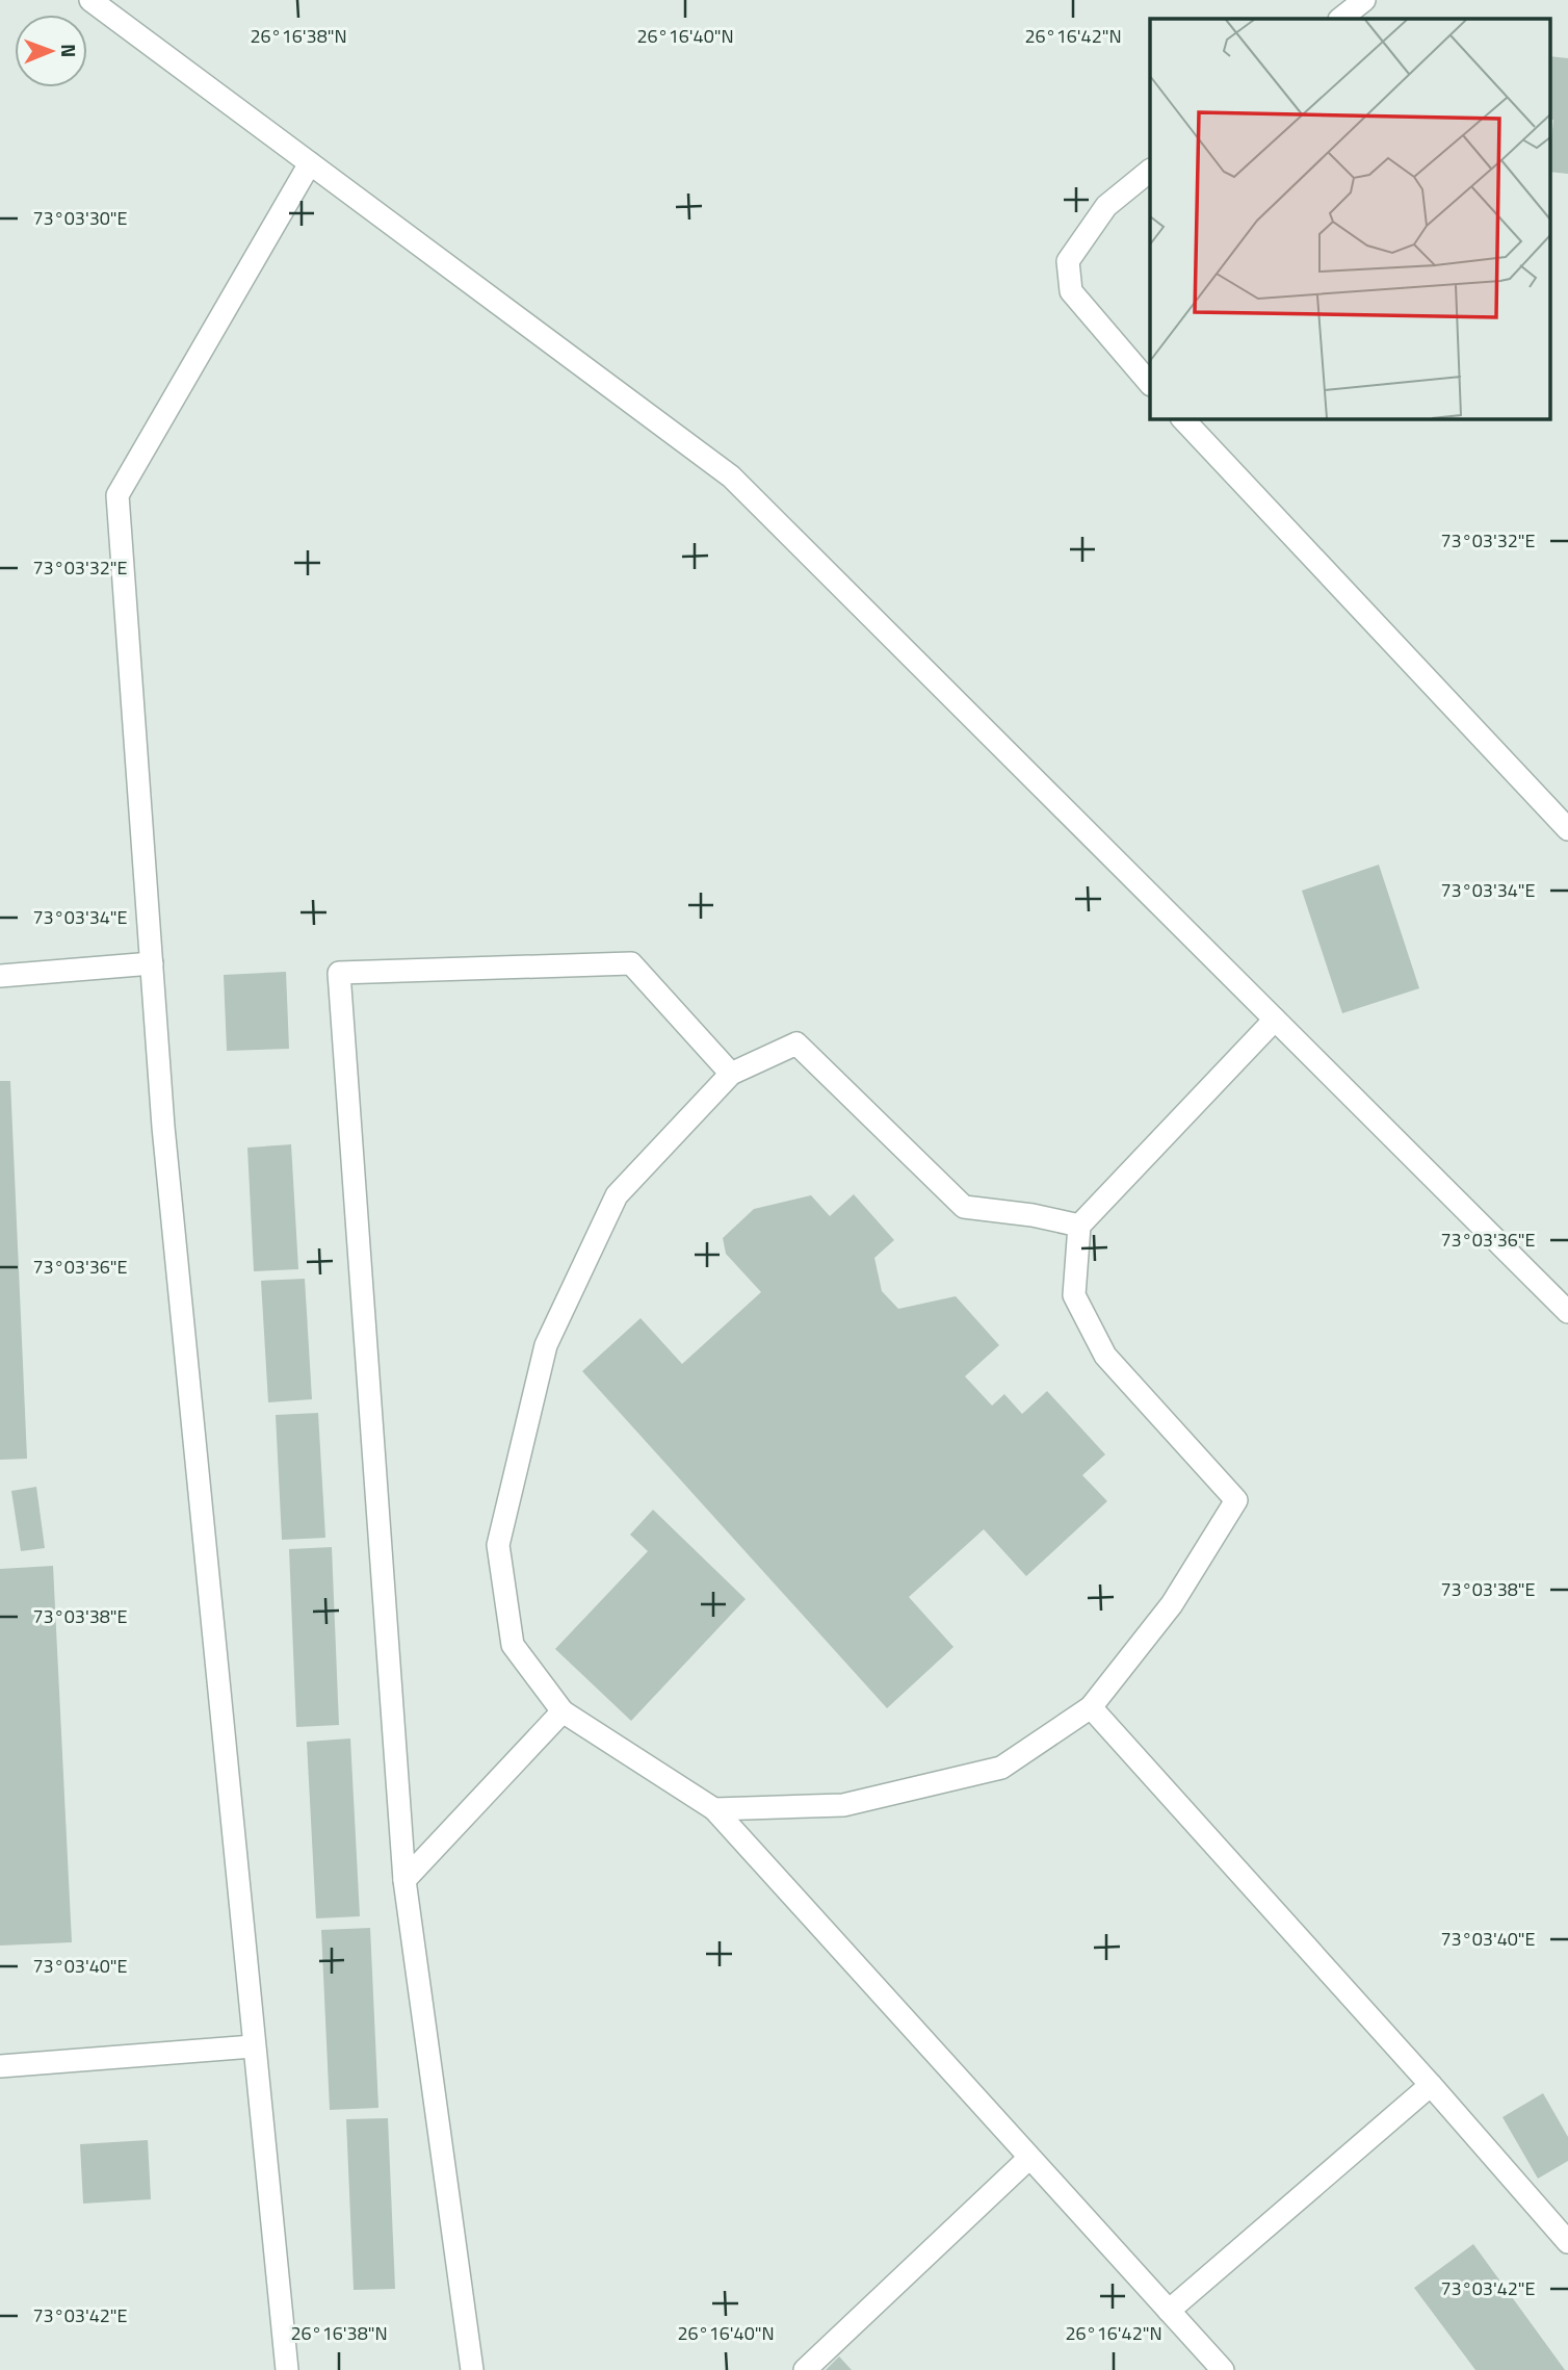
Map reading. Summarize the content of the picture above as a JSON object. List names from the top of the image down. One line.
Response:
{"north":"right","coordinates":["26°16'38\"N","26°16'40\"N","26°16'42\"N","73°03'30\"E","73°03'32\"E","73°03'34\"E","73°03'36\"E","73°03'38\"E","73°03'40\"E","73°03'42\"E"]}
